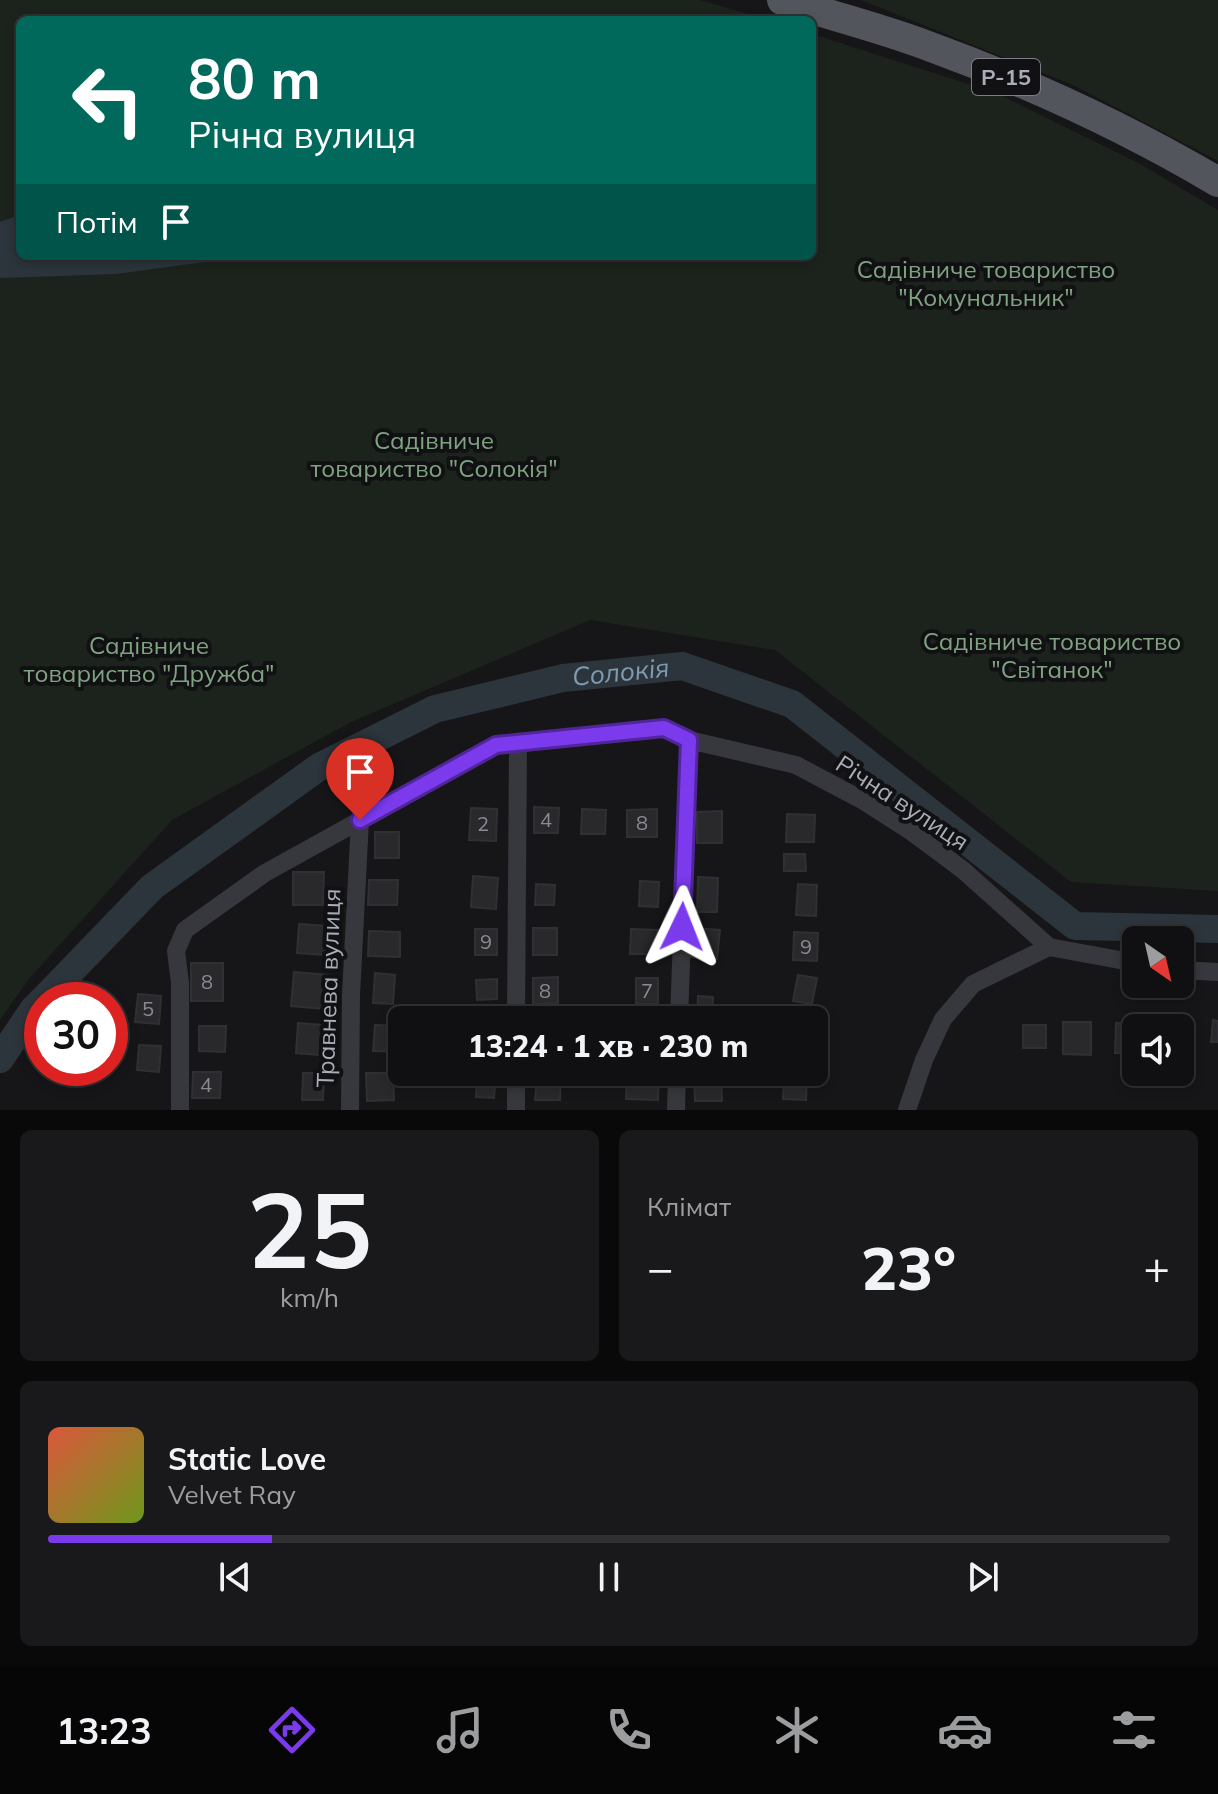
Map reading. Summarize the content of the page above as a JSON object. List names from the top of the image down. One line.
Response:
{"streets":{"main road":["Р-15"],"street":["Річна вулиця","Травнева вулиця"]},"crossings":[["Річна вулиця","Травнева вулиця"]],"water":["Солокія"],"parks":["Садівниче товариство \"Комунальник\"","Садівниче товариство \"Солокія\"","Садівниче товариство \"Світанок\"","Садівниче товариство \"Дружба\""],"house_numbers":["4","8","2","9","9","8","8","7","5","4"],"north":"bottom right","page":{"turn":["80 m","Річна вулиця"],"then":"Потім","limit":"30","trip":"13:24 · 1 хв · 230 m","tile":[["25","km/h"],"Клімат"],"heat":["−","23°","+"],"song":["Static Love","Velvet Ray"],"tabs":"13:23"}}
